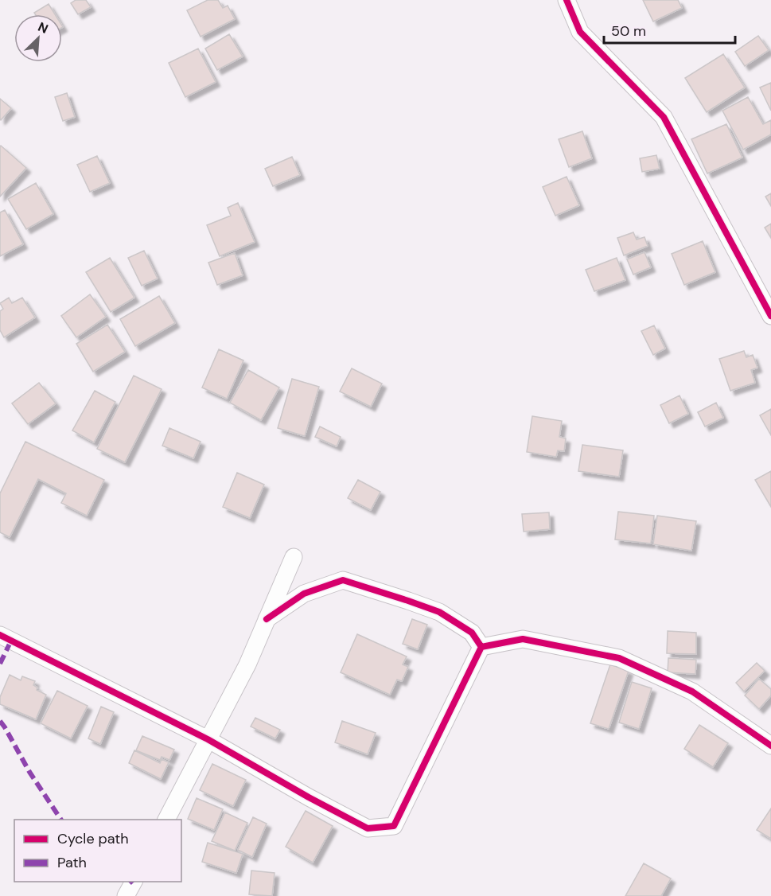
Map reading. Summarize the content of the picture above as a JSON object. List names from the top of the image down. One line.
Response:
{"legend":["Cycle path","Path"],"scale_bar":"50 m","north":"top right"}
